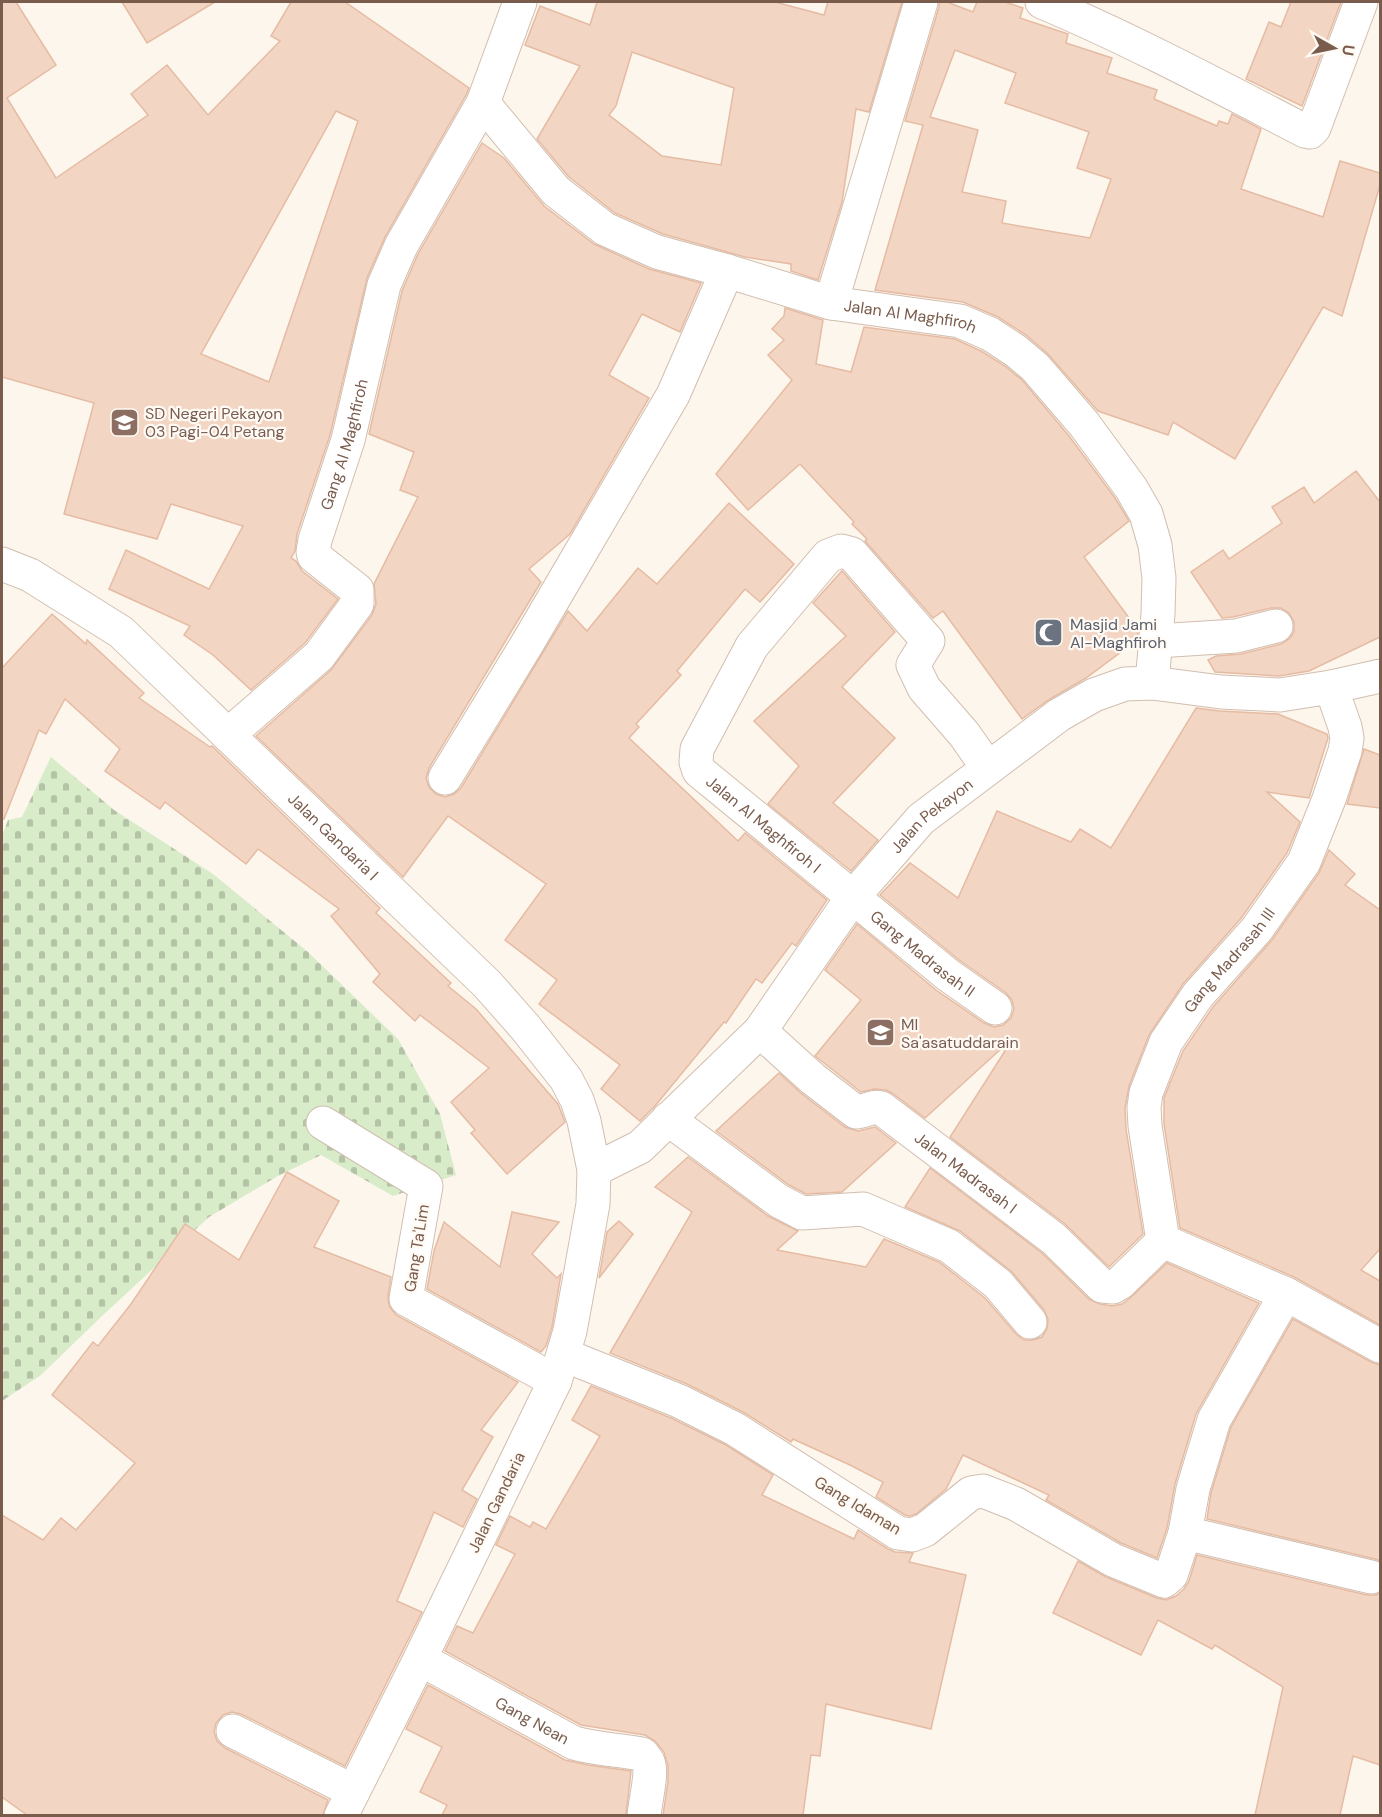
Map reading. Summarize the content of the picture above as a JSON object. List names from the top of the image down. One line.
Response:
{"streets":{"street":["Jalan Al Maghfiroh","Gang Al Maghfiroh","Jalan Pekayon","Jalan Al Maghfiroh I","Jalan Gandaria I","Gang Madrasah II","Gang Madrasah III","Jalan Madrasah I","Gang Ta'Lim","Jalan Gandaria","Gang Idaman","Gang Nean"]},"crossings":[["Jalan Al Maghfiroh","Gang Al Maghfiroh"],["Jalan Al Maghfiroh","Jalan Pekayon"],["Gang Al Maghfiroh","Jalan Gandaria I"],["Jalan Pekayon","Jalan Al Maghfiroh I"],["Jalan Pekayon","Jalan Gandaria I"],["Jalan Pekayon","Gang Madrasah II"],["Jalan Pekayon","Gang Madrasah III"],["Jalan Pekayon","Jalan Madrasah I"],["Jalan Pekayon","Jalan Gandaria"],["Jalan Al Maghfiroh I","Gang Madrasah II"],["Jalan Gandaria I","Jalan Gandaria"],["Gang Madrasah III","Jalan Madrasah I"],["Gang Ta'Lim","Jalan Gandaria"],["Gang Ta'Lim","Gang Idaman"],["Jalan Gandaria","Gang Idaman"],["Jalan Gandaria","Gang Nean"]],"places":{"school or university":["SD Negeri Pekayon 03 Pagi-04 Petang","MI Sa'asatuddarain"],"mosque":["Masjid Jami Al-Maghfiroh"]},"north":"right"}
